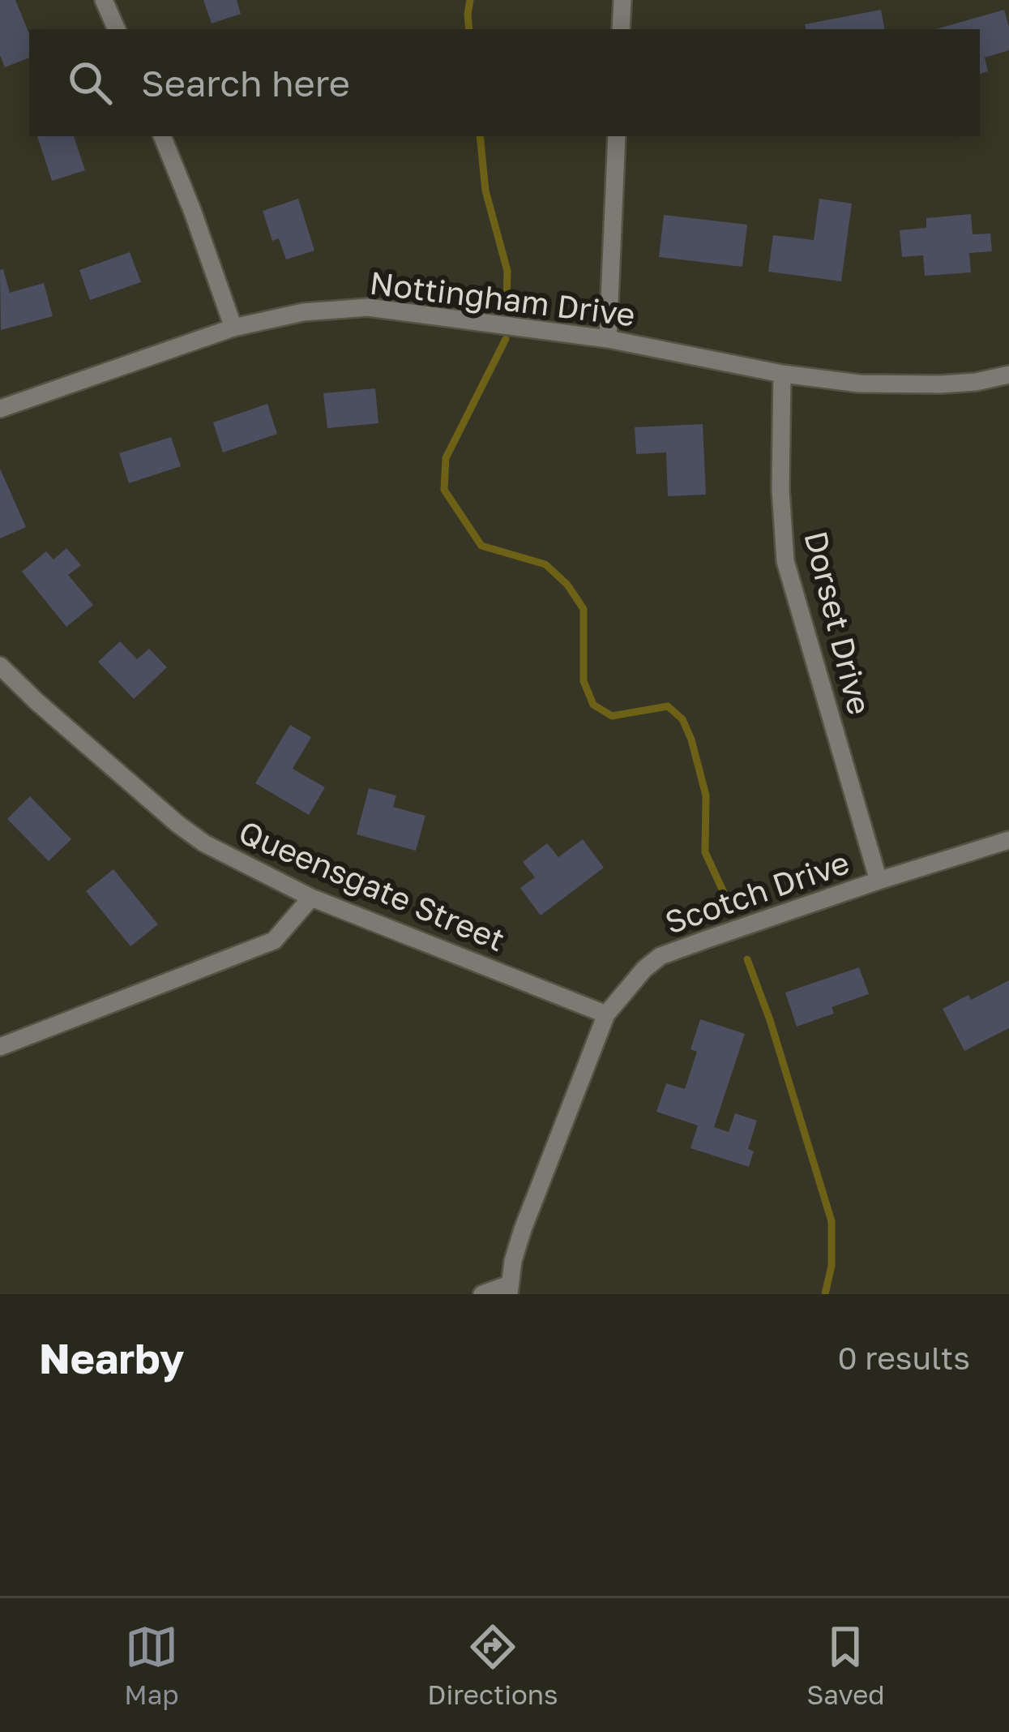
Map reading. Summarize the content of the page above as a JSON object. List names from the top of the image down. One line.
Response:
{"streets":{"street":["Nottingham Drive","Dorset Drive","Queensgate Street","Scotch Drive"]},"crossings":[["Nottingham Drive","Dorset Drive"],["Dorset Drive","Scotch Drive"],["Queensgate Street","Scotch Drive"]],"page":{"search":"Search here","heading":["Nearby","0 results"],"nav":["Map","Directions","Saved"]}}
